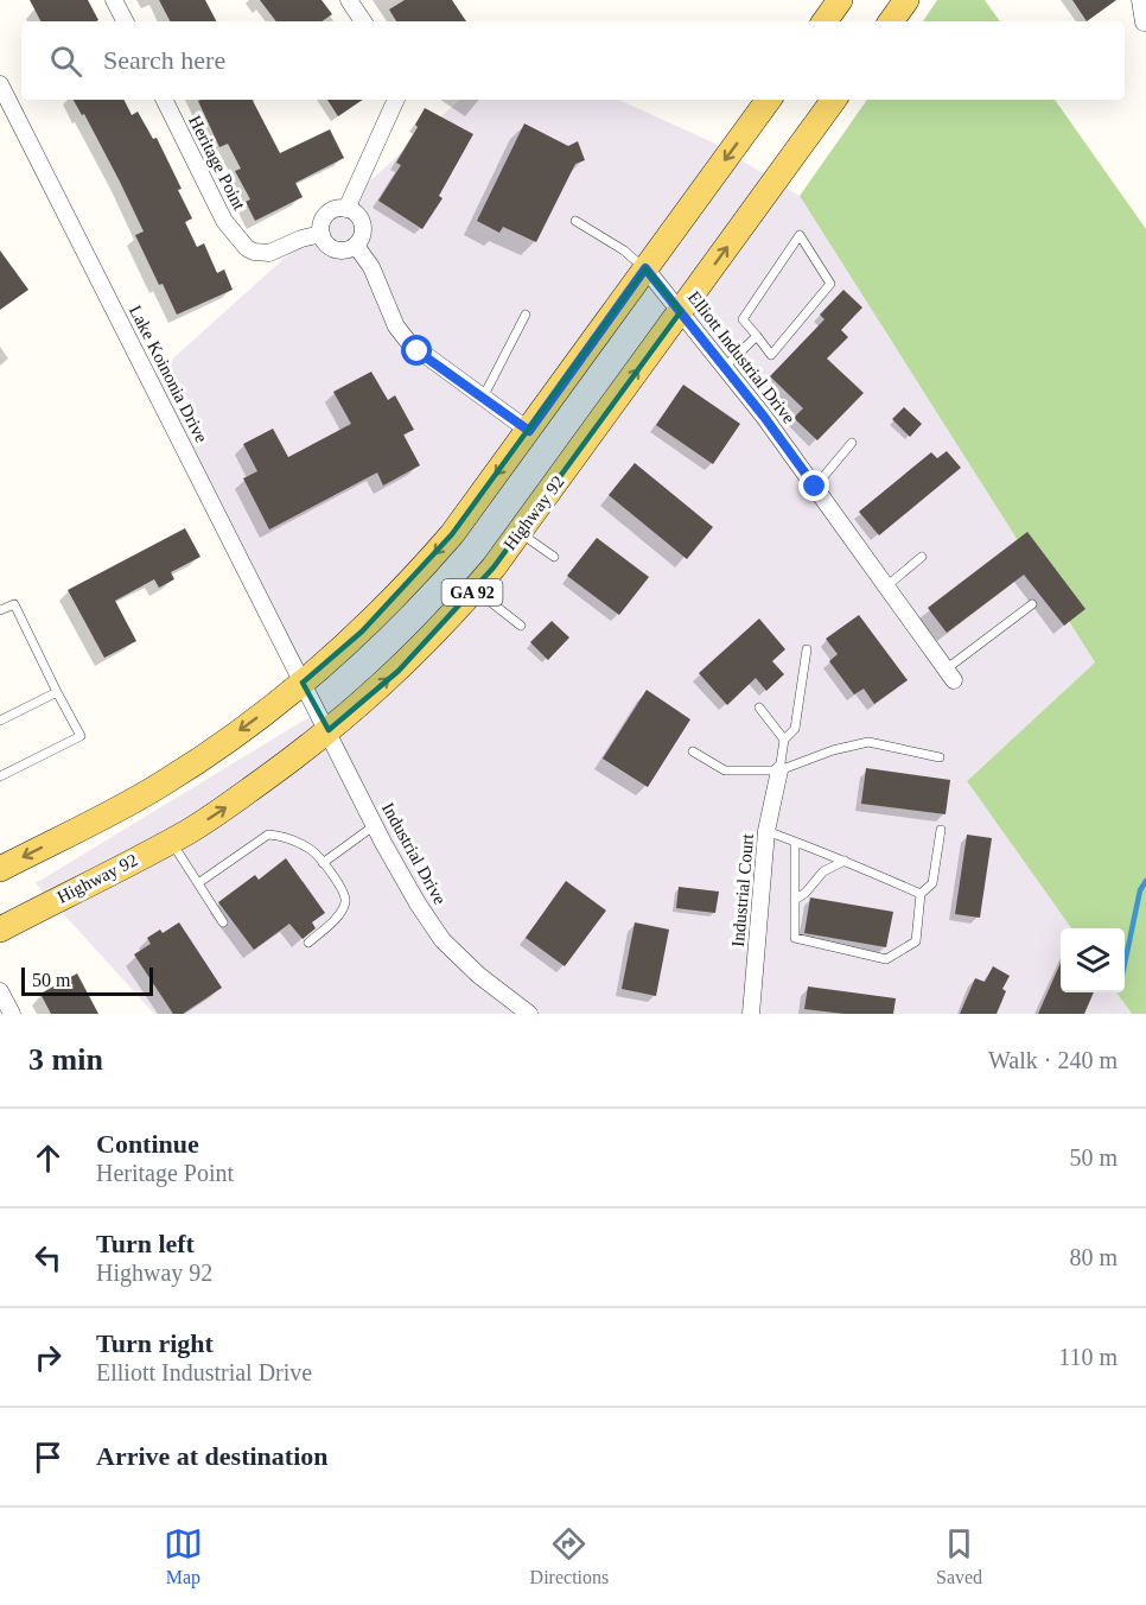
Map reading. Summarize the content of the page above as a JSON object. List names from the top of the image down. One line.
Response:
{"streets":{"main road":["Highway 92","GA 92"],"street":["Heritage Point","Elliott Industrial Drive","Lake Koinonia Drive","Industrial Drive","Industrial Court"]},"crossings":[["Elliott Industrial Drive","Highway 92"],["Elliott Industrial Drive","GA 92"],["Lake Koinonia Drive","GA 92"],["Lake Koinonia Drive","Industrial Drive"],["Highway 92","Industrial Drive"],["GA 92","Industrial Drive"]],"scale_bar":"50 m","page":{"search":"Search here","scale":"50 m","heading":["3 min","Walk · 240 m"],"list":[["Continue","Heritage Point","50 m"],["Turn left","Highway 92","80 m"],["Turn right","Elliott Industrial Drive","110 m"],"Arrive at destination"],"nav":["Map","Directions","Saved"]}}
